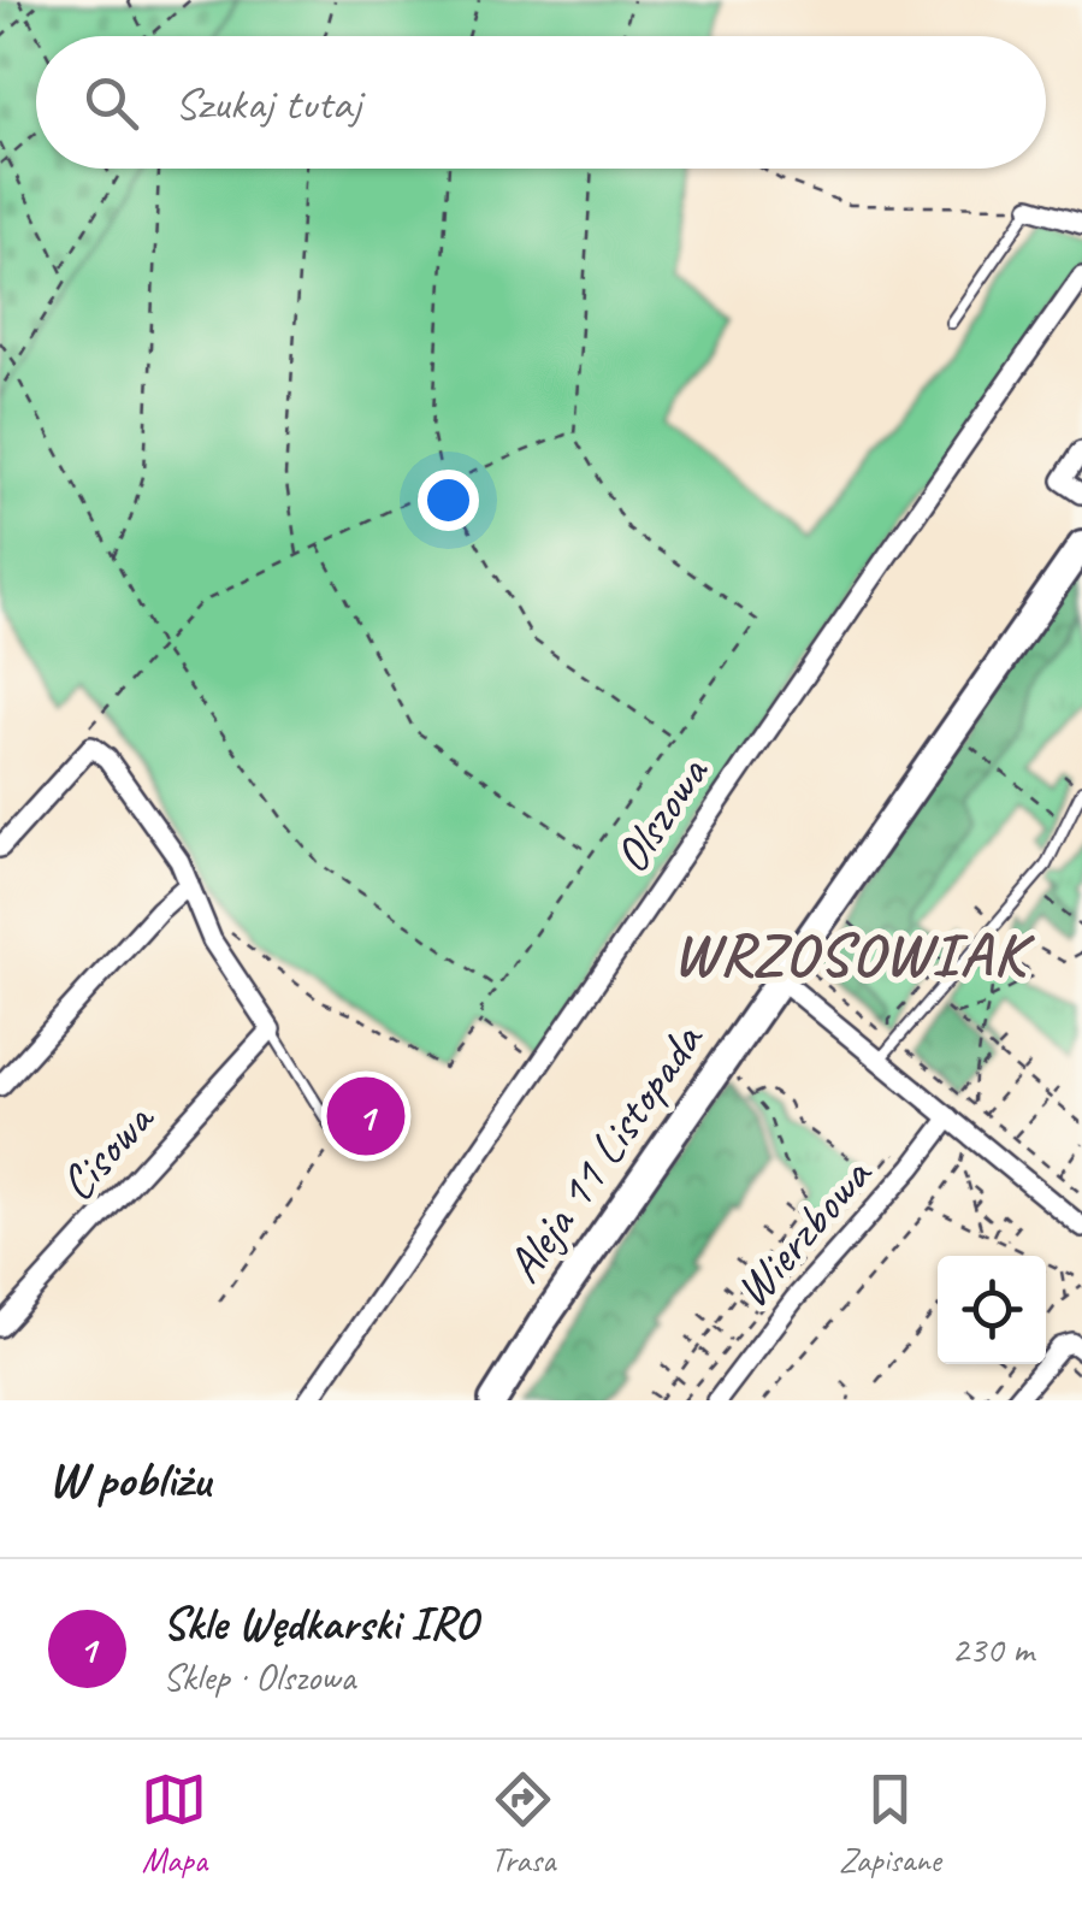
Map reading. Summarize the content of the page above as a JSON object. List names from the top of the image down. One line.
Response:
{"streets":{"street":["Olszowa","Cisowa","Aleja 11 Listopada","Wierzbowa"]},"districts":["WRZOSOWIAK"],"page":{"search":"Szukaj tutaj","pins":"1","heading":"W pobliżu","list":[{"mark":"1","name":"Skle Wędkarski IRO","note":"Sklep · Olszowa","value":"230 m"}],"nav":["Mapa","Trasa","Zapisane"]}}
